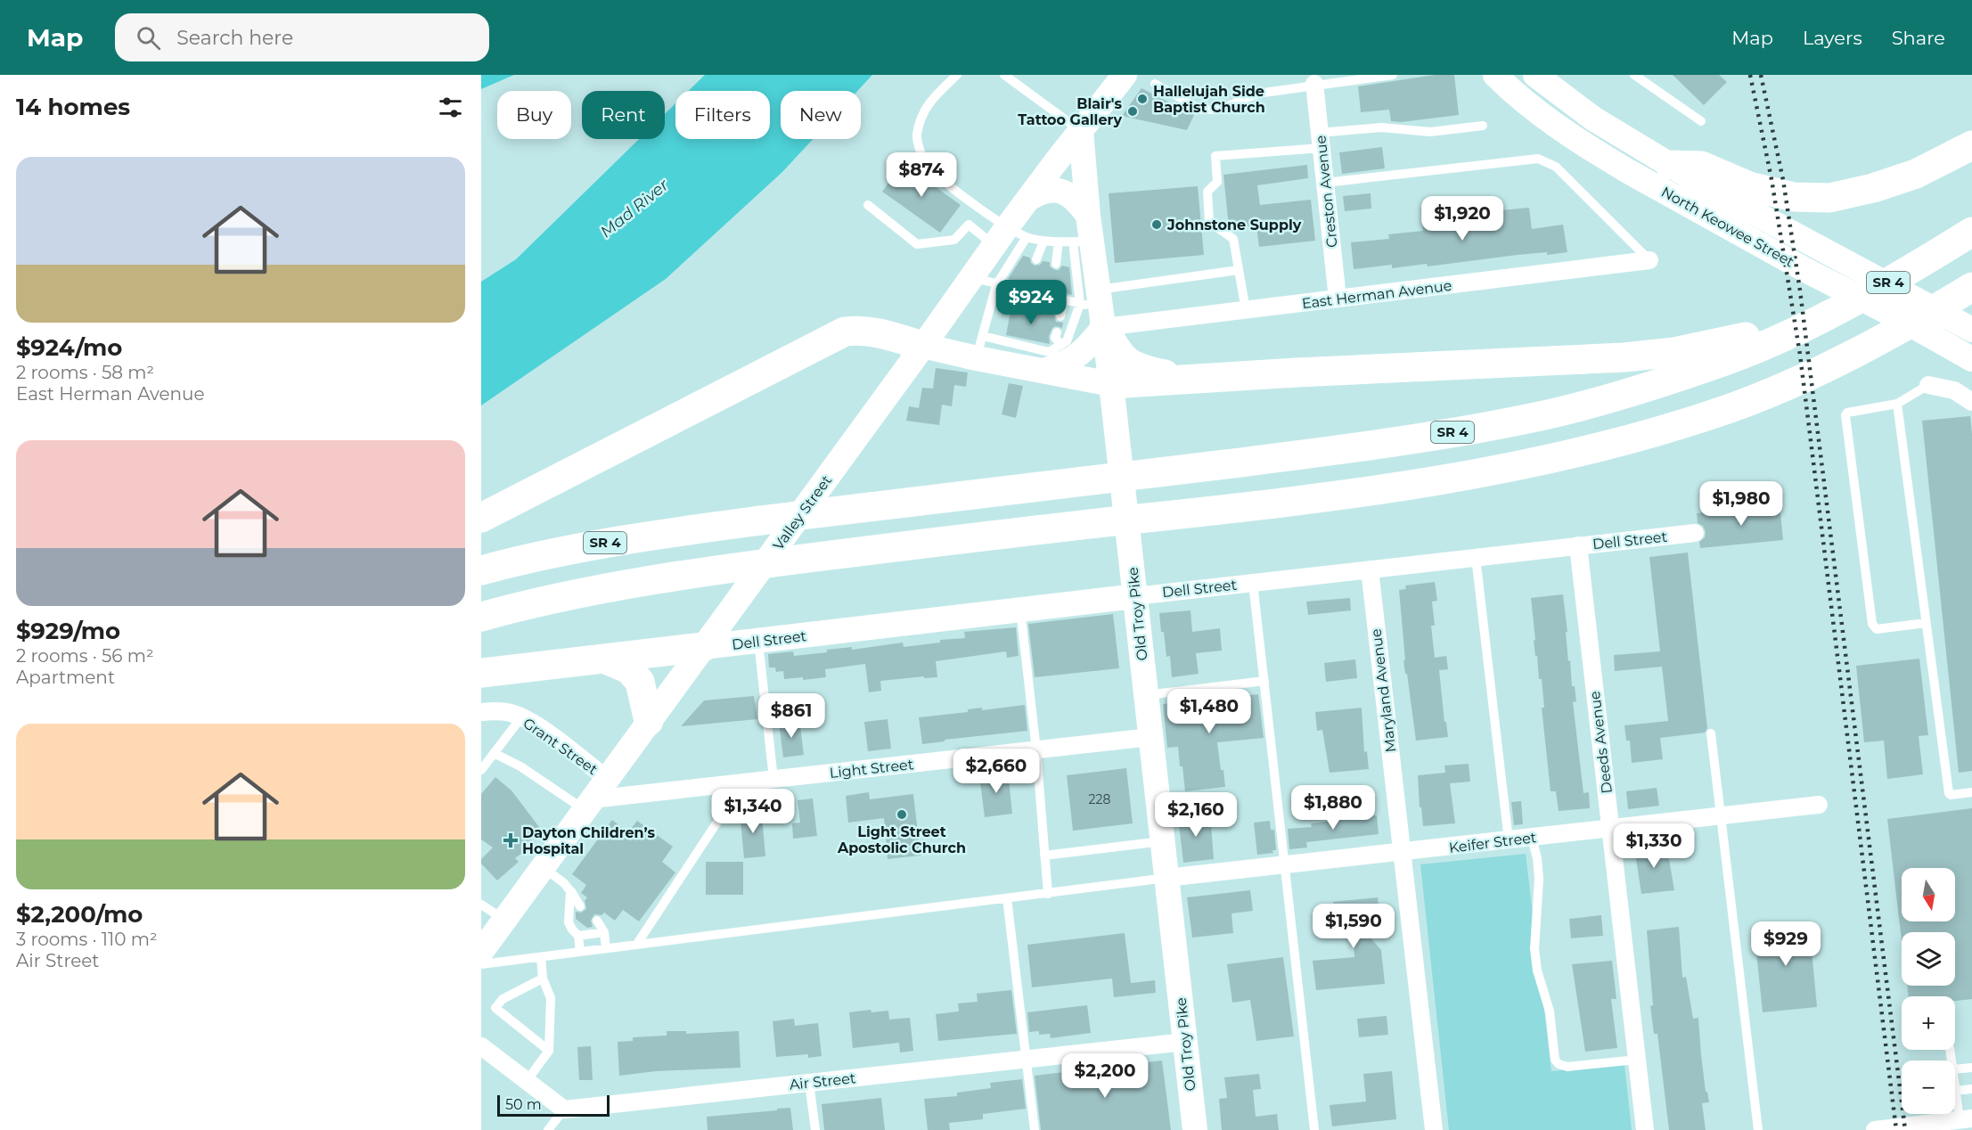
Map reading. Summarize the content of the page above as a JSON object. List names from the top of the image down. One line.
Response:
{"streets":{"highway":["SR 4"],"main road":["North Keowee Street","Valley Street","Dell Street","Old Troy Pike"],"street":["Creston Avenue","East Herman Avenue","Maryland Avenue","Deeds Avenue","Grant Street","Light Street","Keifer Street","Air Street"]},"crossings":[["Creston Avenue","East Herman Avenue"],["East Herman Avenue","Old Troy Pike"],["Valley Street","Dell Street"],["Valley Street","Old Troy Pike"],["Valley Street","Grant Street"],["Valley Street","Light Street"],["Dell Street","Old Troy Pike"],["Dell Street","Maryland Avenue"],["Dell Street","Deeds Avenue"],["Old Troy Pike","Light Street"],["Old Troy Pike","Keifer Street"],["Old Troy Pike","Air Street"],["Maryland Avenue","Keifer Street"],["Deeds Avenue","Keifer Street"]],"water":["Mad River"],"places":{"other":["Hallelujah Side Baptist Church","Blair's Tattoo Gallery","Johnstone Supply","Light Street Apostolic Church"],"health":["Dayton Children’s Hospital"]},"house_numbers":["228"],"scale_bar":"50 m","north":"bottom","page":{"header":"Map","search":"Search here","nav":["Map","Layers","Share"],"heading":"14 homes","chip":["Buy","Rent","Filters","New"],"list":[{"name":"$924/mo","note":"2 rooms · 58 m² · East Herman Avenue"},{"name":"$929/mo","note":"2 rooms · 56 m² · Apartment"},{"name":"$2,200/mo","note":"3 rooms · 110 m² · Air Street"}],"price":["$874","$1,920","$924","$1,980","$1,480","$861","$2,660","$1,880","$1,340","$2,160","$1,330","$1,590","$929","$2,200"],"map_buttons":["+","−"],"scale":"50 m"}}
